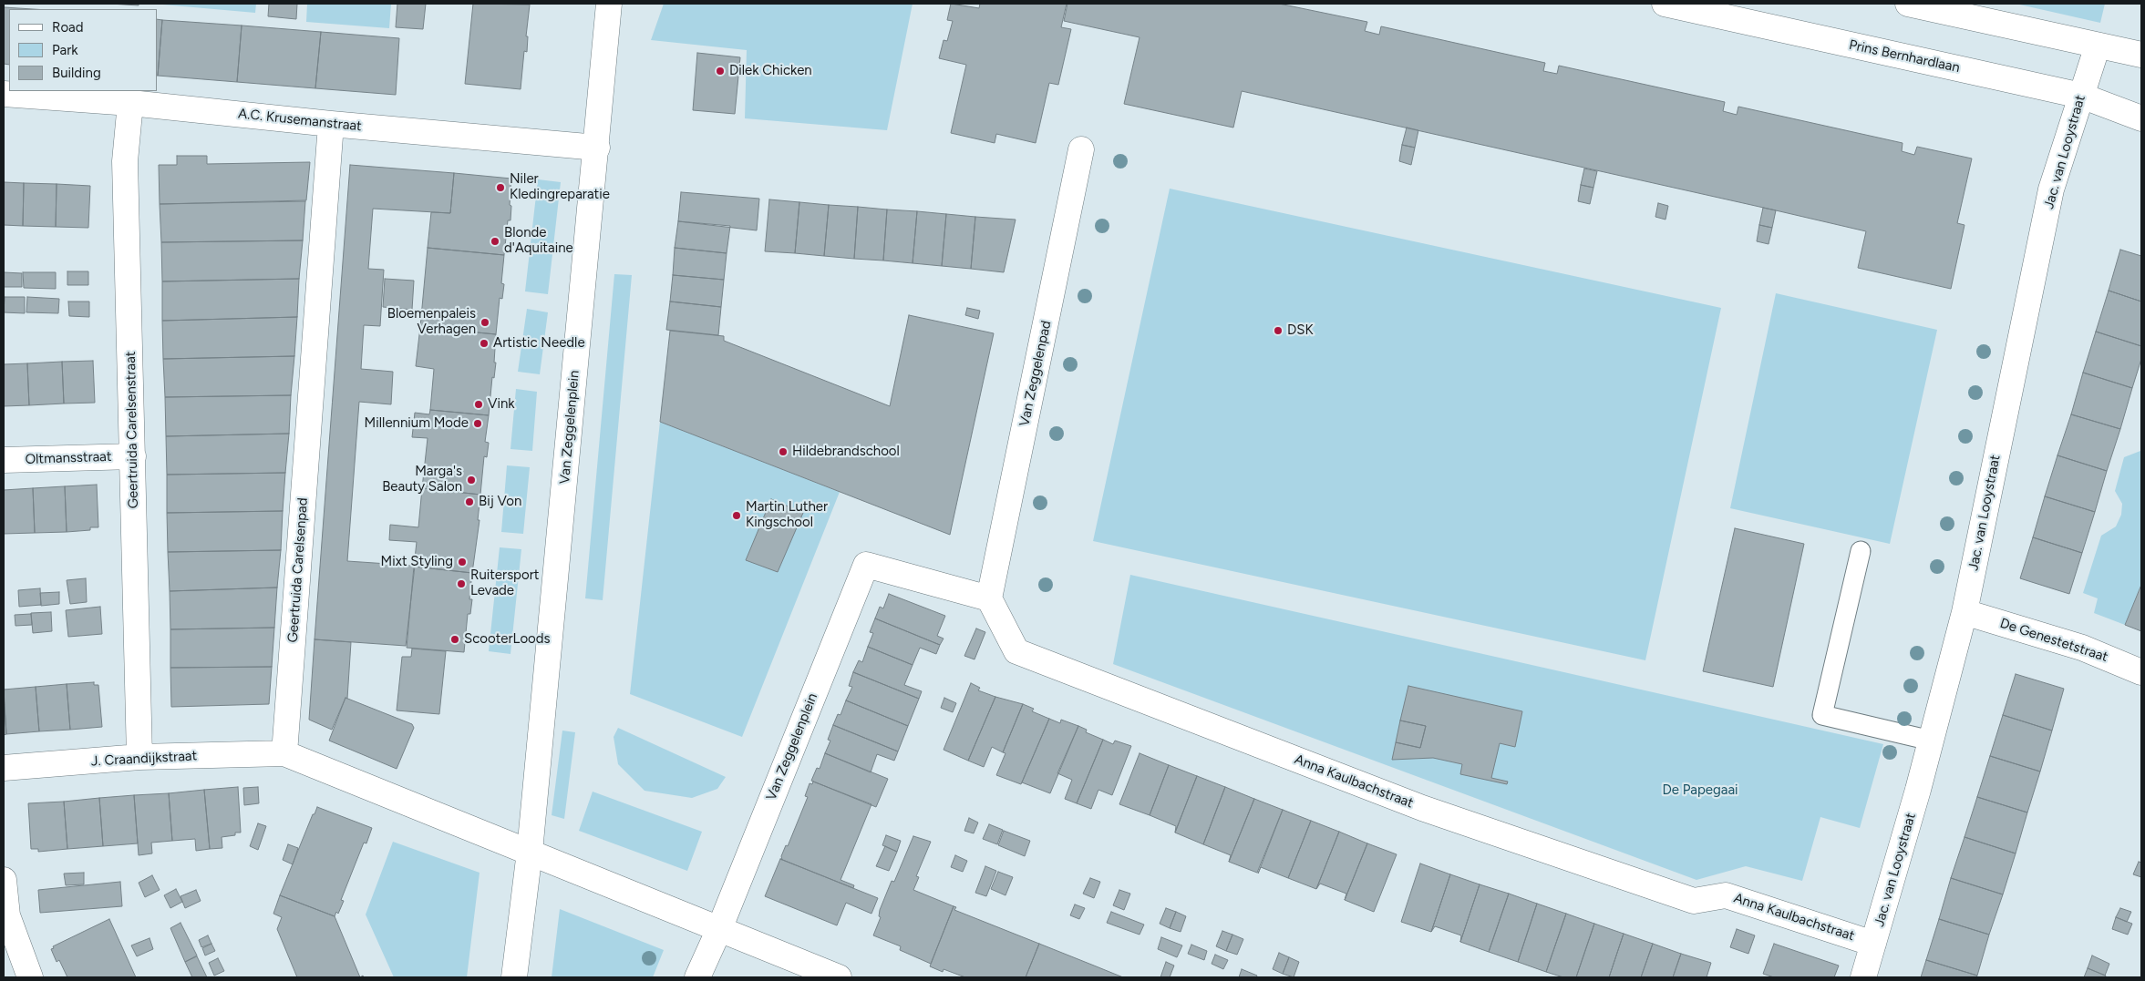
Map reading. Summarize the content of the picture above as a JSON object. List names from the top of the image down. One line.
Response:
{"streets":{"street":["Prins Bernhardlaan","A.C. Krusemanstraat","Jac. van Looystraat","Van Zeggelenpad","Van Zeggelenplein","Geertruida Carelsenstraat","Oltmansstraat","Geertruida Carelsenpad","De Genestetstraat","J. Craandijkstraat","Anna Kaulbachstraat"]},"crossings":[["Prins Bernhardlaan","Jac. van Looystraat"],["A.C. Krusemanstraat","Van Zeggelenplein"],["A.C. Krusemanstraat","Geertruida Carelsenstraat"],["A.C. Krusemanstraat","Geertruida Carelsenpad"],["Jac. van Looystraat","De Genestetstraat"],["Jac. van Looystraat","Anna Kaulbachstraat"],["Van Zeggelenpad","Van Zeggelenplein"],["Van Zeggelenpad","Anna Kaulbachstraat"],["Van Zeggelenplein","Anna Kaulbachstraat"],["Geertruida Carelsenstraat","Oltmansstraat"],["Geertruida Carelsenstraat","J. Craandijkstraat"],["Geertruida Carelsenpad","J. Craandijkstraat"]],"parks":["De Papegaai"],"places":["Dilek Chicken","Niler Kledingreparatie","Blonde d'Aquitaine","Bloemenpaleis Verhagen","DSK","Artistic Needle","Vink","Millennium Mode","Hildebrandschool","Marga's Beauty Salon","Bij Von","Martin Luther Kingschool","Mixt Styling","Ruitersport Levade","ScooterLoods"],"legend":["Road","Park","Building"]}
